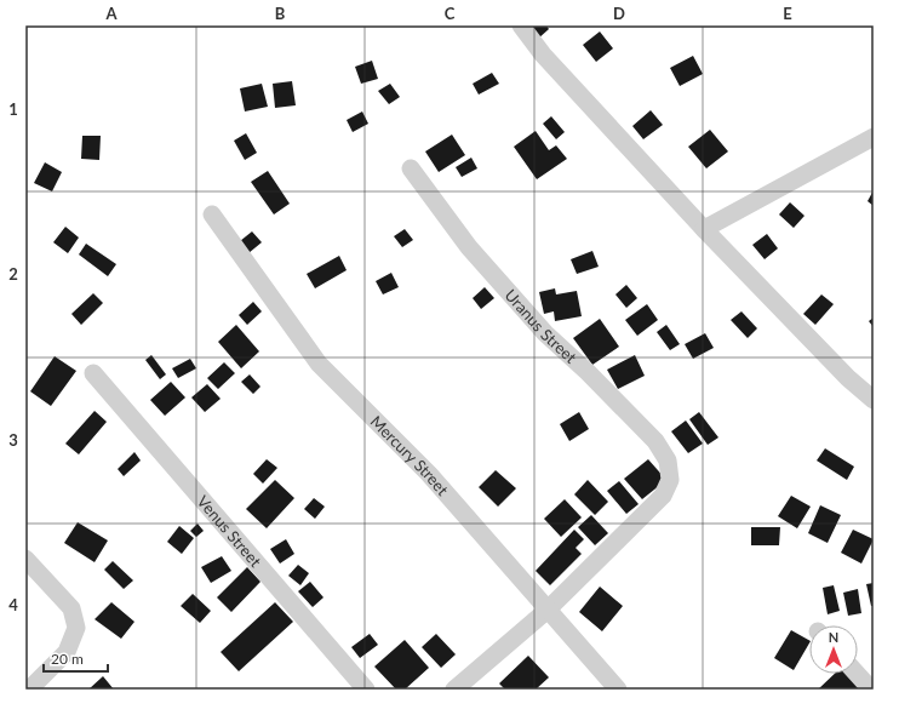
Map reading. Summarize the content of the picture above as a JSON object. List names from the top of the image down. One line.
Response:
{"streets":{"street":["Uranus Street","Mercury Street","Venus Street"]},"crossings":[["Uranus Street","Mercury Street"]],"scale_bar":"20 m","north":"top","grid":{"columns":["A","B","C","D","E"],"rows":["1","2","3","4"]}}
